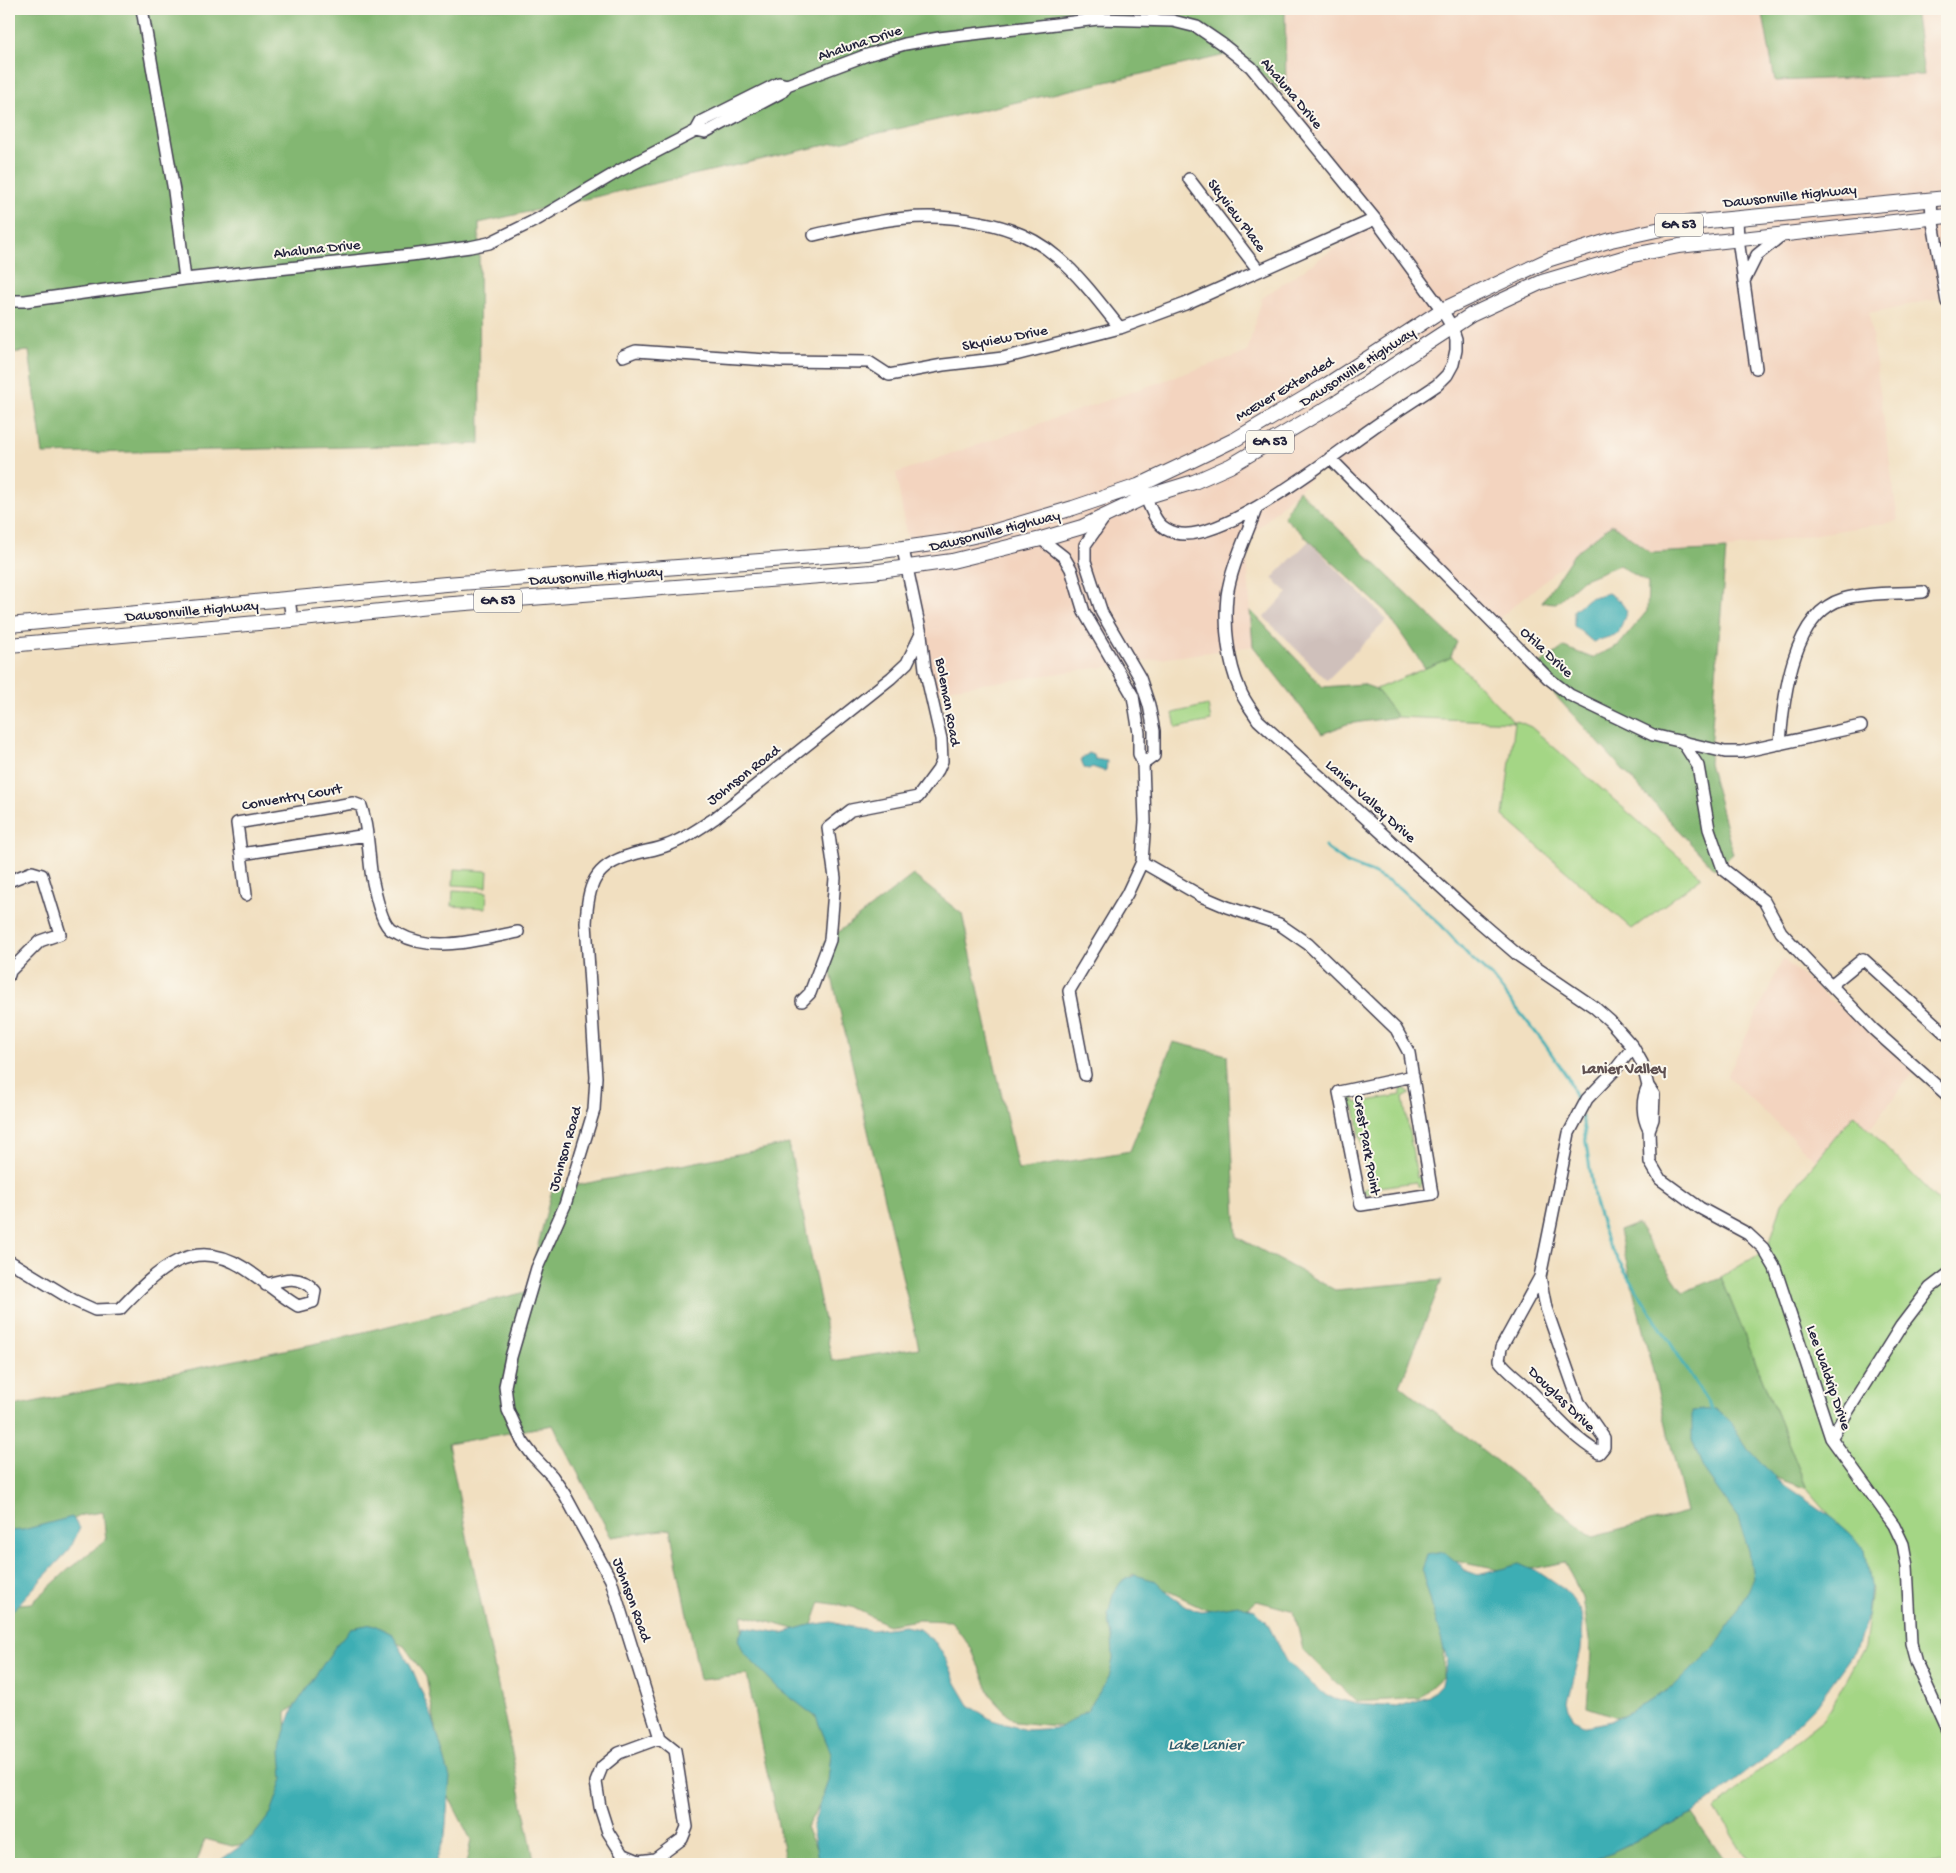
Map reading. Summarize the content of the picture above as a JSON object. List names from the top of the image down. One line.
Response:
{"streets":{"main road":["Dawsonville Highway","GA 53","McEver Extended"],"street":["Ahaluna Drive","Skyview Place","Skyview Drive","Otila Drive","Boleman Road","Johnson Road","Conventry Court","Lanier Valley Drive","Crest Park Point","Lee Waldrip Drive","Douglas Drive"]},"crossings":[["Ahaluna Drive","Dawsonville Highway"],["Ahaluna Drive","Skyview Drive"],["Ahaluna Drive","McEver Extended"],["Dawsonville Highway","McEver Extended"],["Dawsonville Highway","Boleman Road"],["Skyview Place","Skyview Drive"],["Boleman Road","Johnson Road"],["Lanier Valley Drive","Lee Waldrip Drive"],["Lanier Valley Drive","Douglas Drive"],["Lee Waldrip Drive","Douglas Drive"]],"districts":["Lanier Valley"],"water":["Lake Lanier"]}
